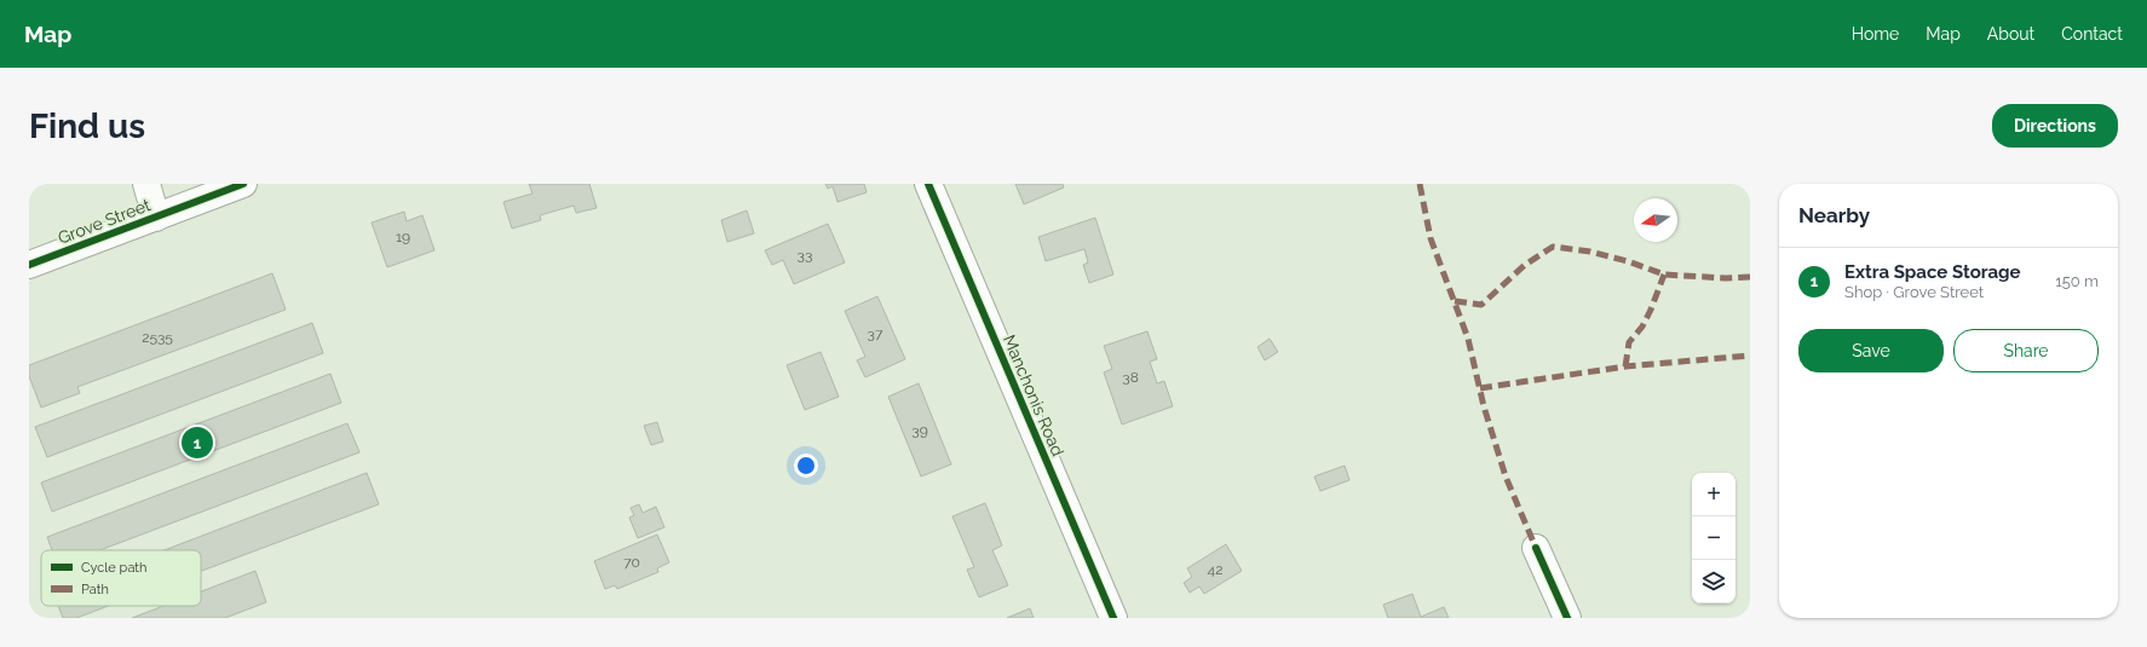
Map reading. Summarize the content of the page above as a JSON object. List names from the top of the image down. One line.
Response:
{"streets":{"street":["Grove Street","Manchonis Road"]},"house_numbers":["19","33","37","2535","38","39","70","42"],"legend":["Cycle path","Path"],"north":"left","page":{"header":"Map","nav":["Home","Map","About","Contact"],"buttons":["Directions",["Save","Share"]],"title":"Find us","heading":"Nearby","list":[{"mark":"1","name":"Extra Space Storage","note":"Shop · Grove Street","value":"150 m"}],"pins":"1","map_buttons":["+","−"]}}
